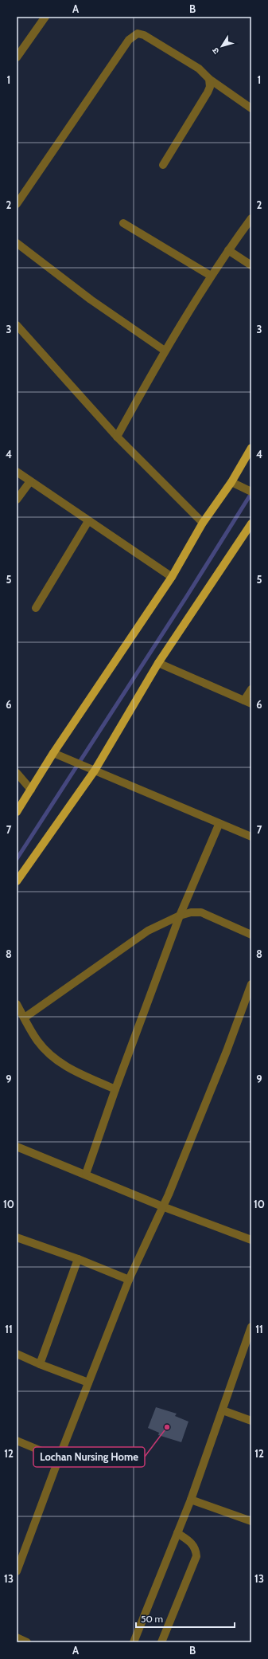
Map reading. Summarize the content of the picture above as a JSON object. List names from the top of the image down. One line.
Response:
{"places":["Lochan Nursing Home"],"scale_bar":"50 m","north":"bottom left","grid":{"columns":["A","B"],"rows":["1","2","3","4","5","6","7","8","9","10","11","12","13"]}}
